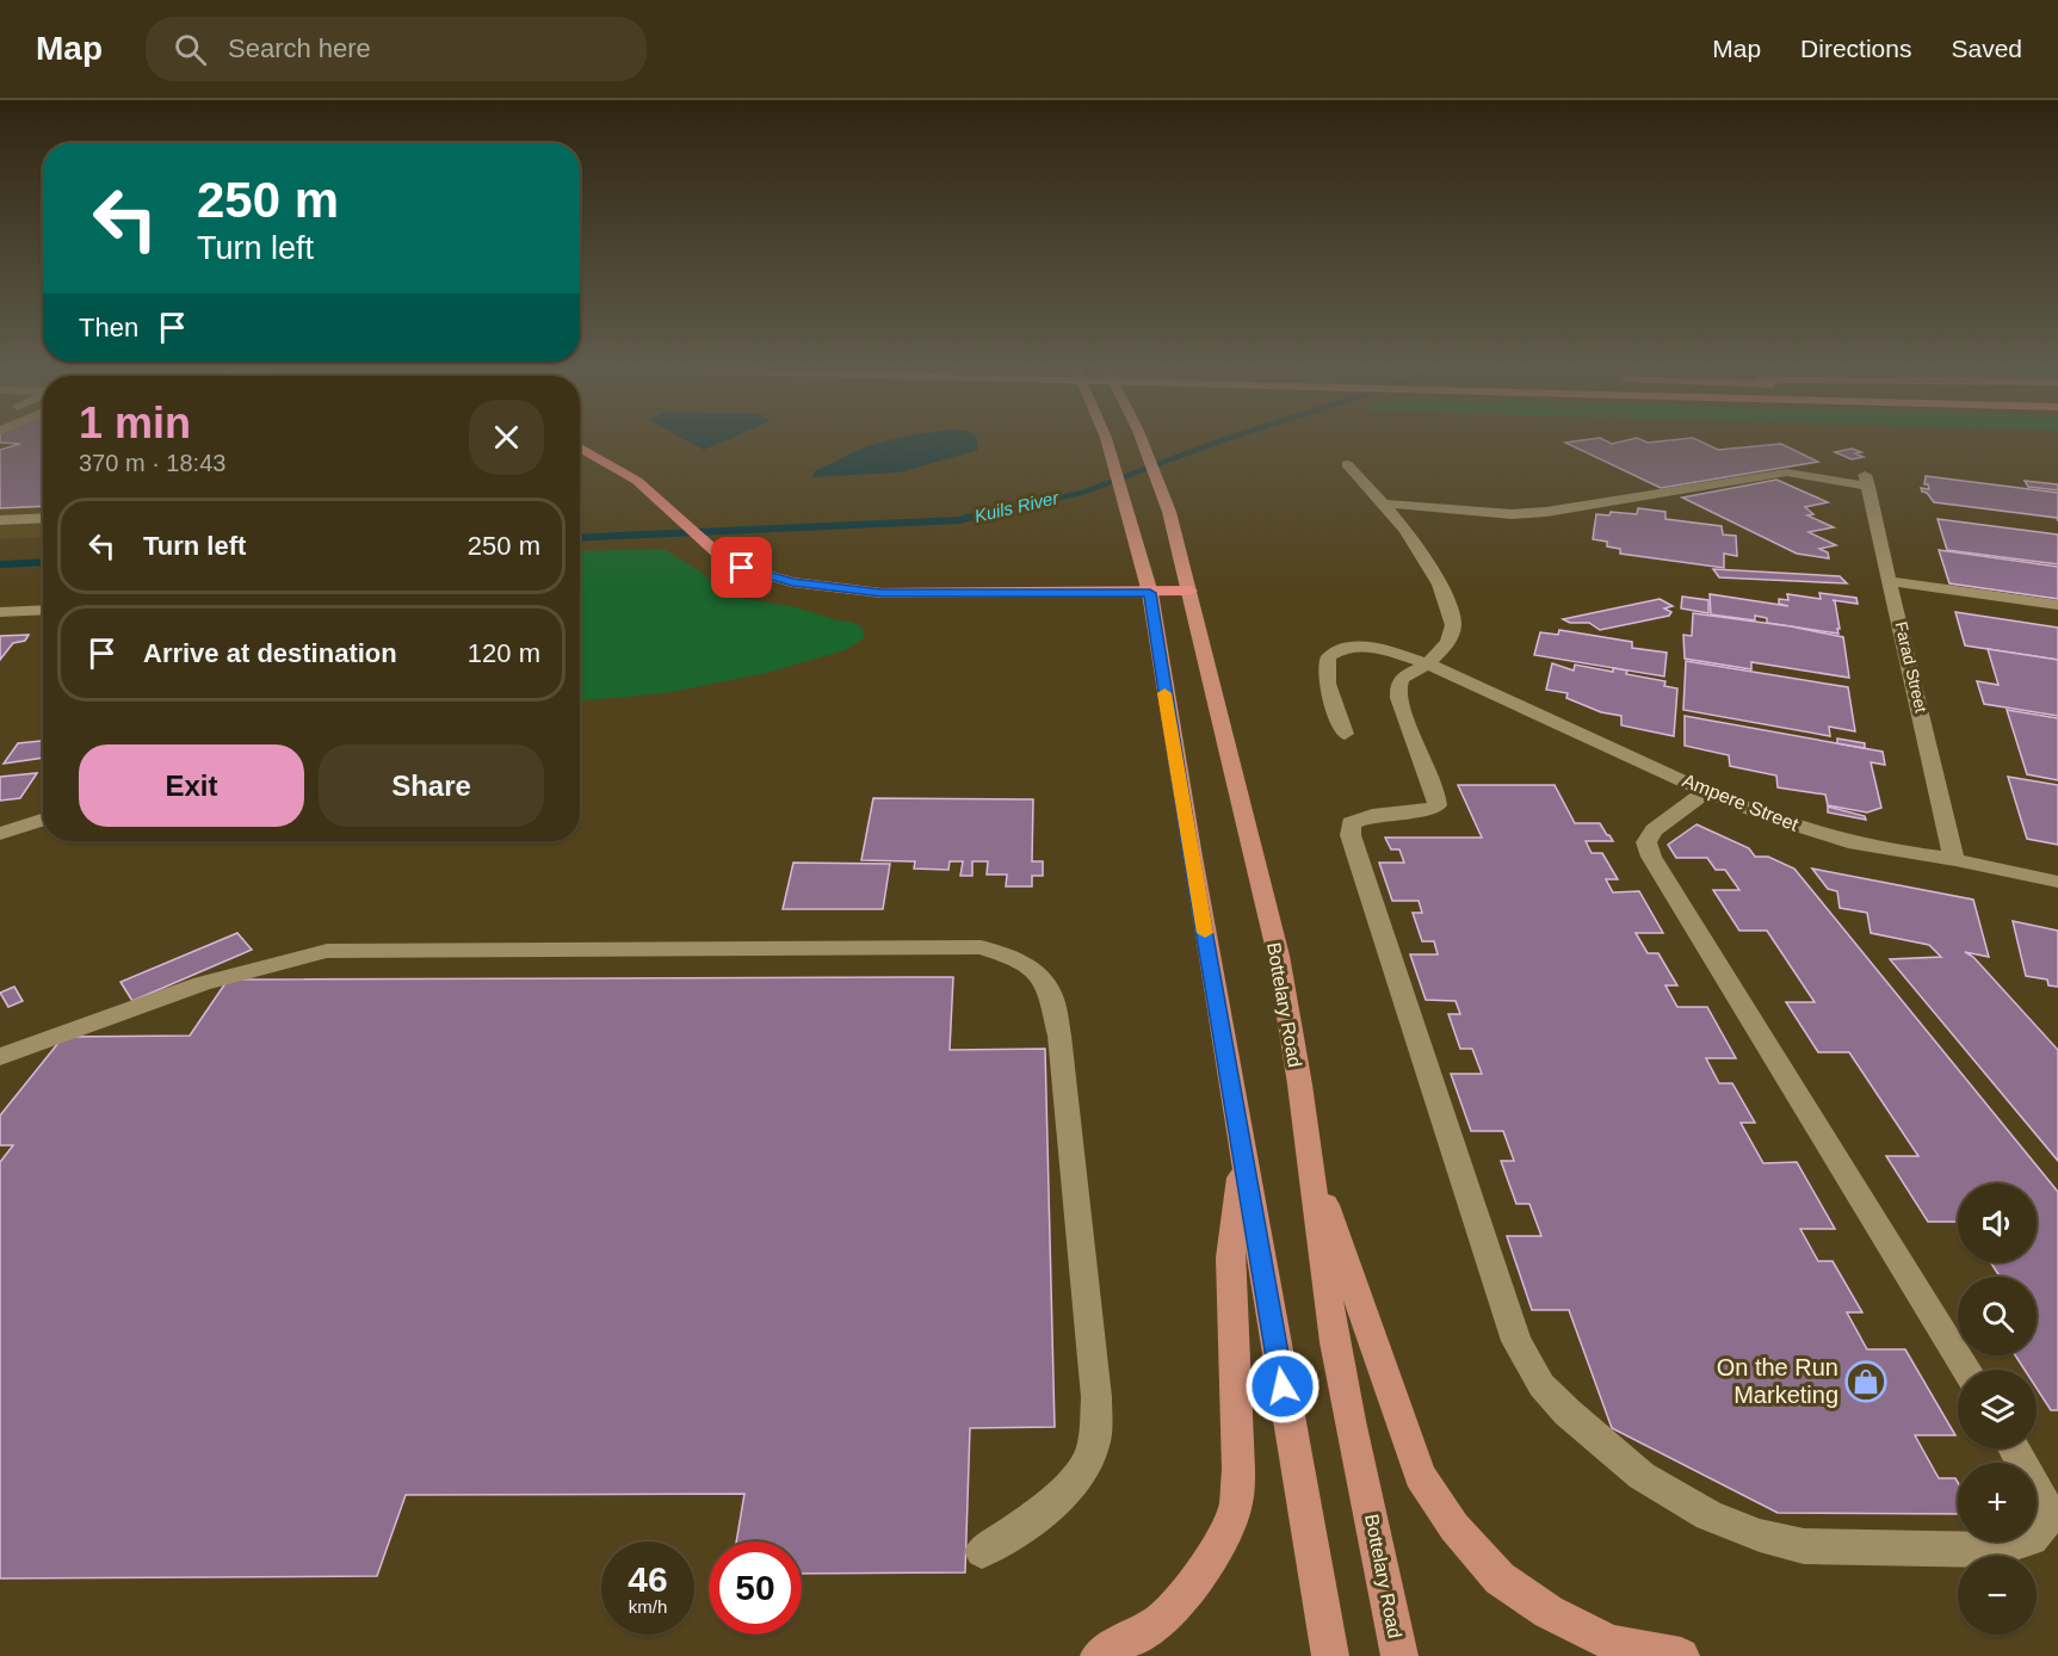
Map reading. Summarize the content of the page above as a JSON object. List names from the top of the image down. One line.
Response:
{"streets":{"main road":["Bottelary Road"],"street":["Farad Street","Ampere Street"]},"crossings":[["Farad Street","Ampere Street"]],"water":["Kuils River"],"places":{"shop":["On the Run Marketing"]},"page":{"header":"Map","search":"Search here","nav":["Map","Directions","Saved"],"turn":["250 m","Turn left"],"then":"Then","heading":["1 min","370 m · 18:43"],"list":[{"name":"Turn left","value":"250 m"},{"name":"Arrive at destination","value":"120 m"}],"buttons":["Exit","Share"],"map_buttons":["+","−"],"speed":"46 km/h","limit":"50"}}
